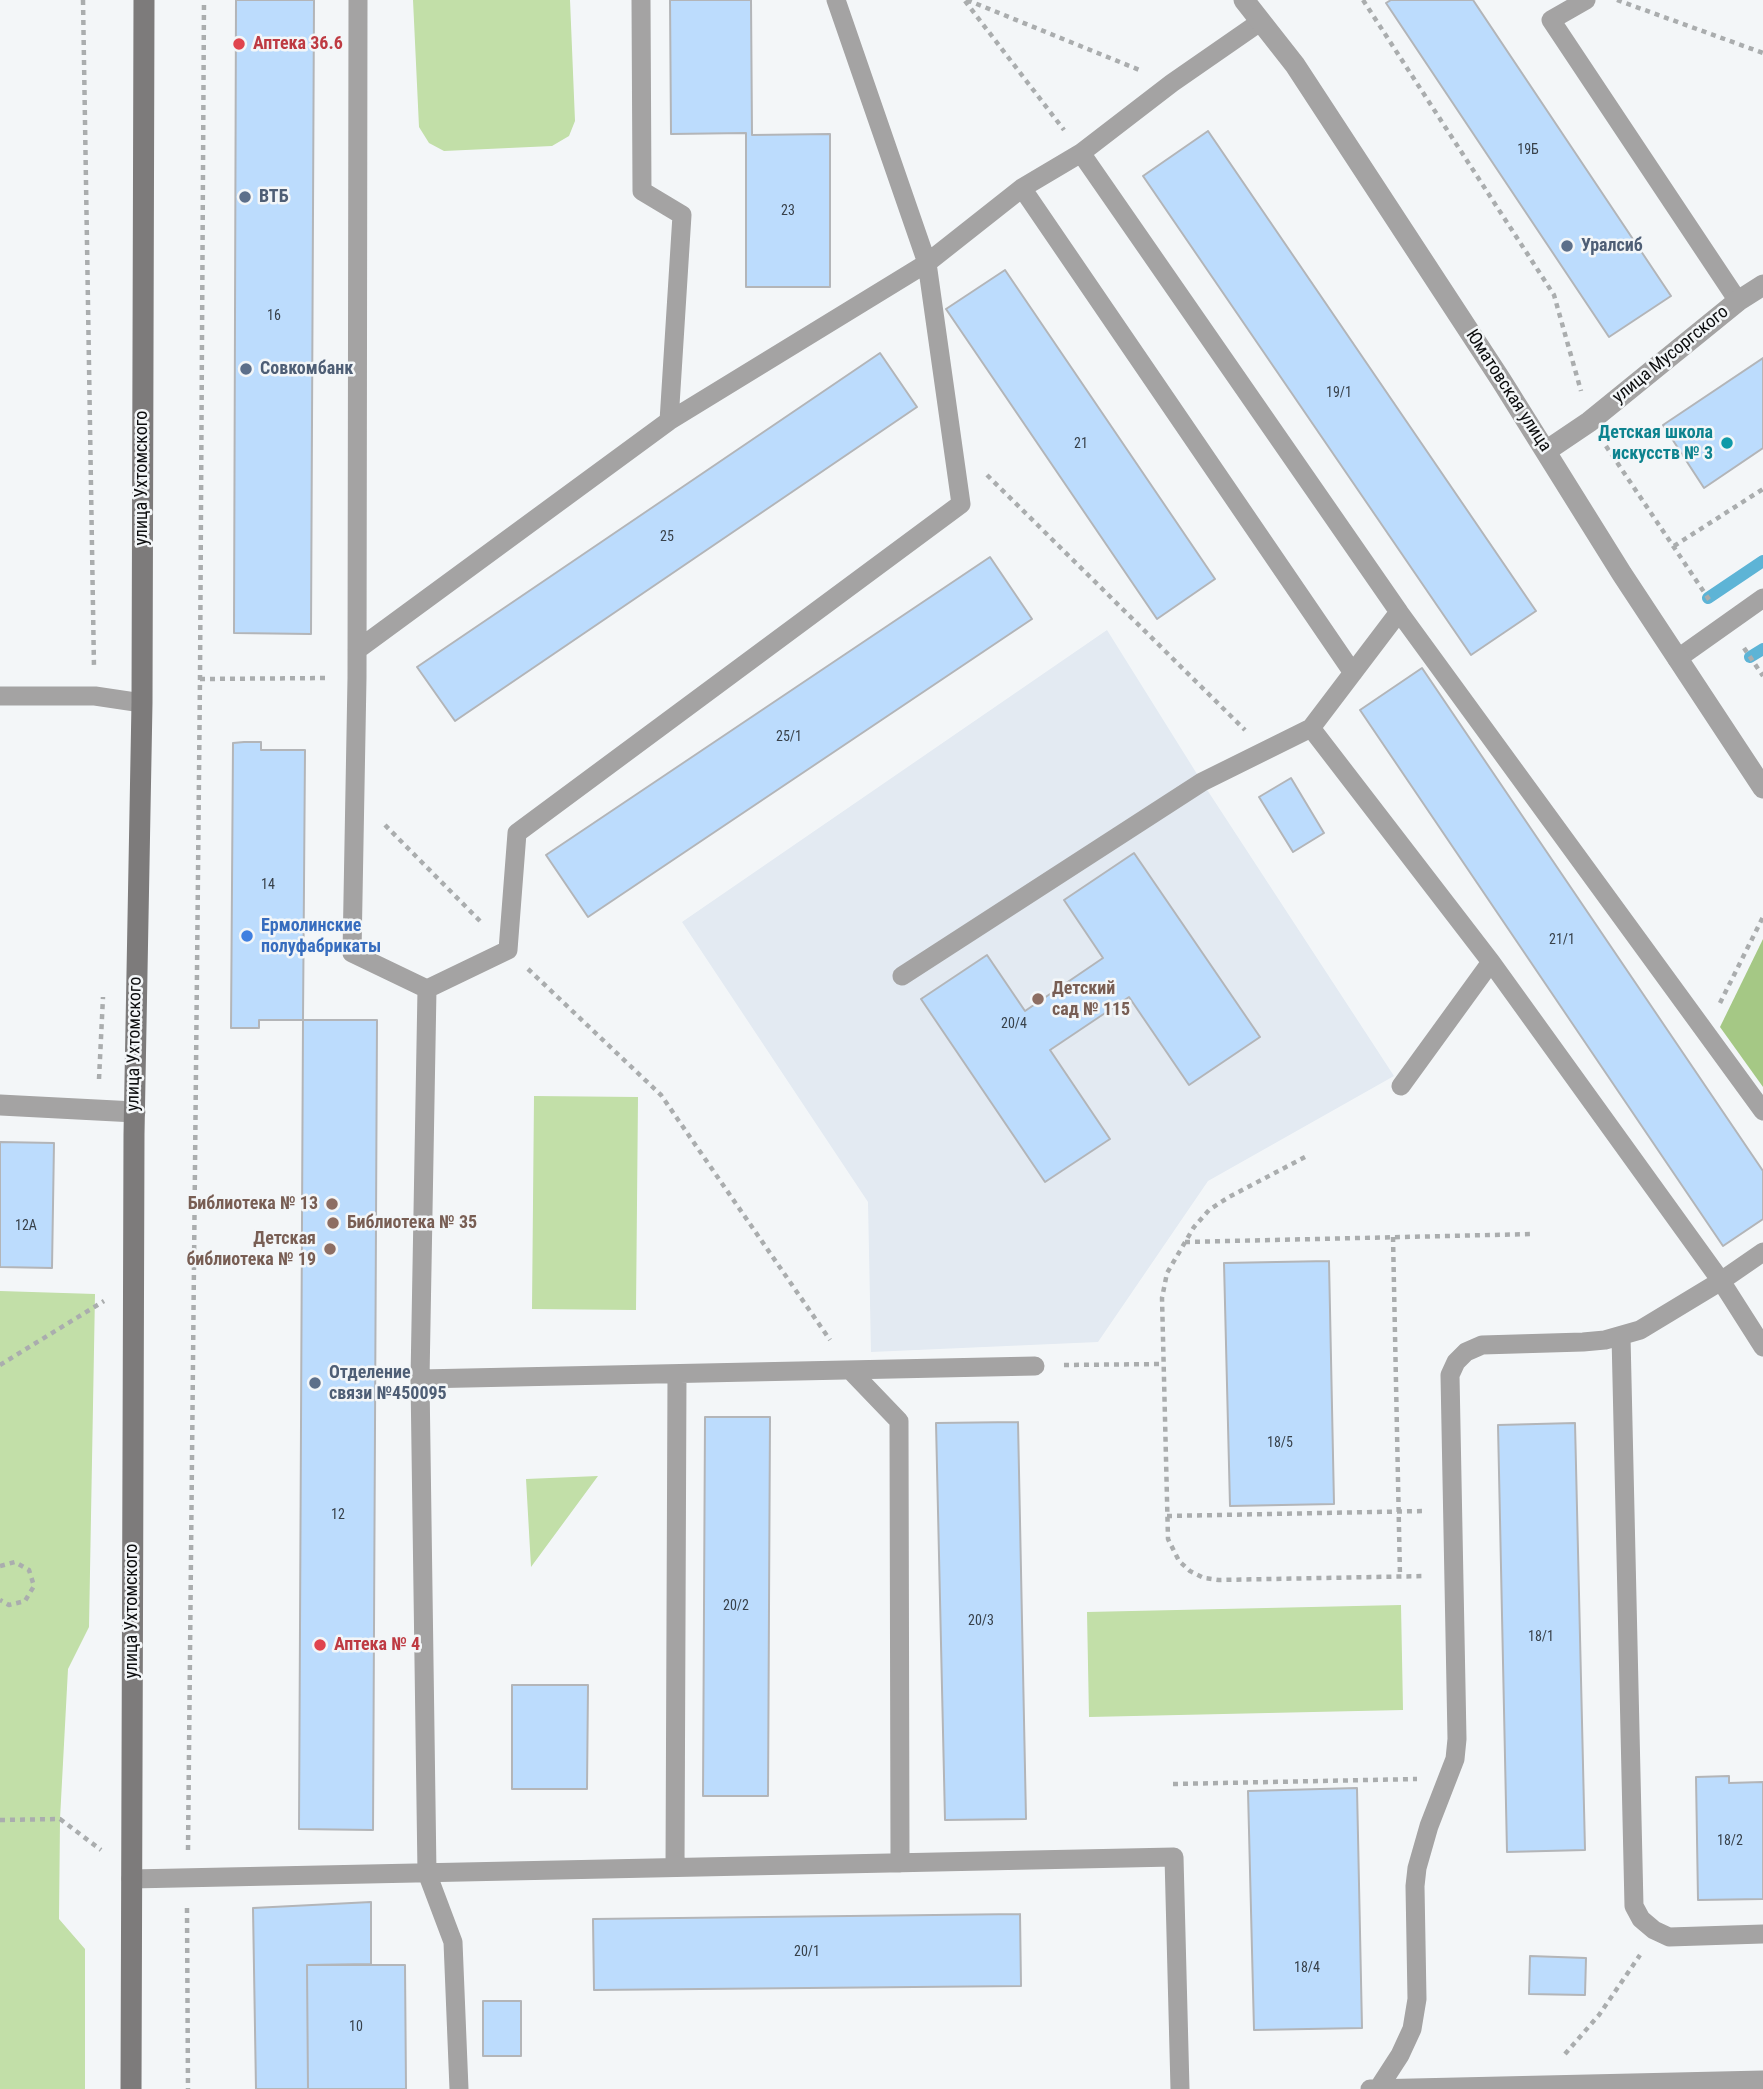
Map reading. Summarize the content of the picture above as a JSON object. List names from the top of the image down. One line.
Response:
{"streets":{"street":["улица Мусоргского","Юматовская улица","улица Ухтомского"]},"crossings":[["улица Мусоргского","Юматовская улица"]],"places":["Аптека 36.6","ВТБ","Уралсиб","Совкомбанк","Детская школа искусств № 3","Ермолинские полуфабрикаты","Детский сад № 115","Библиотека № 13","Библиотека № 35","Детская библиотека № 19","Отделение связи №450095","Аптека № 4"],"house_numbers":["19Б","23","16","19/1","21","25","25/1","14","21/1","20/4","12А","18/5","12","20/2","20/3","18/1","18/2","20/1","18/4","10"]}
